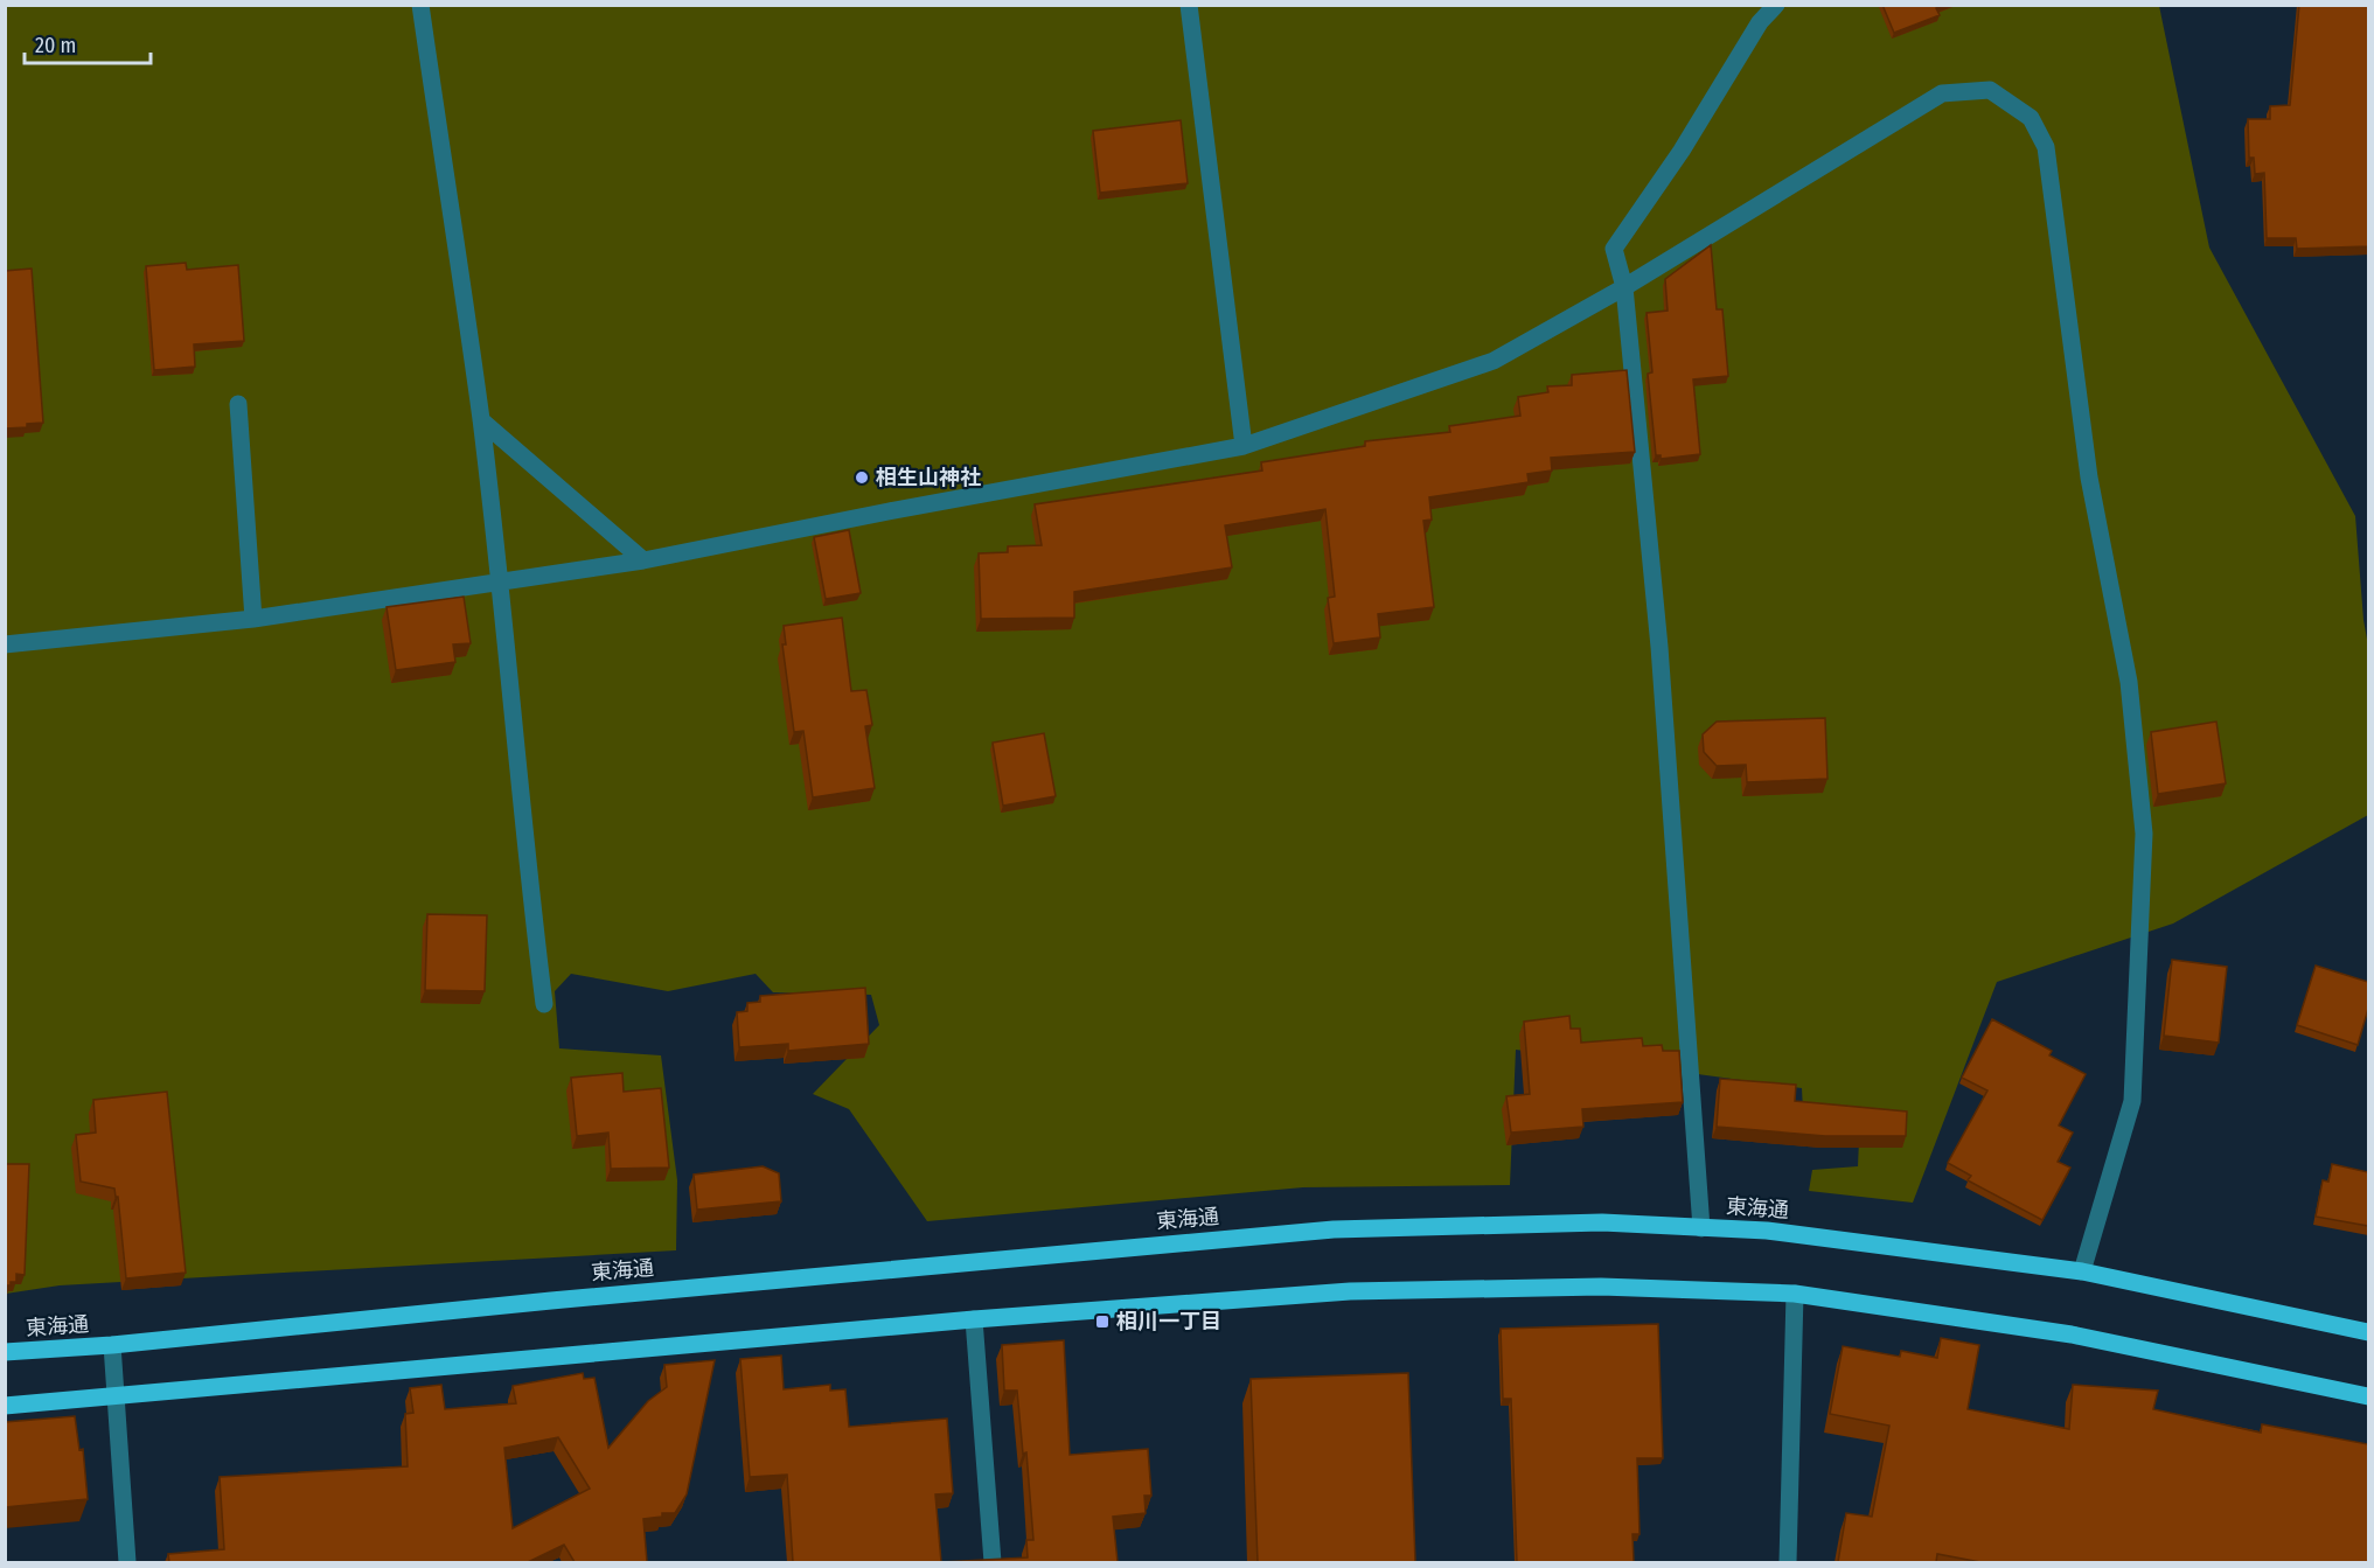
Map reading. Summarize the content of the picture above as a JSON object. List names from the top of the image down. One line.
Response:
{"streets":{"main road":["東海通"]},"places":{"other":["相生山神社"],"transit":["相川一丁目"]},"scale_bar":"20 m"}
